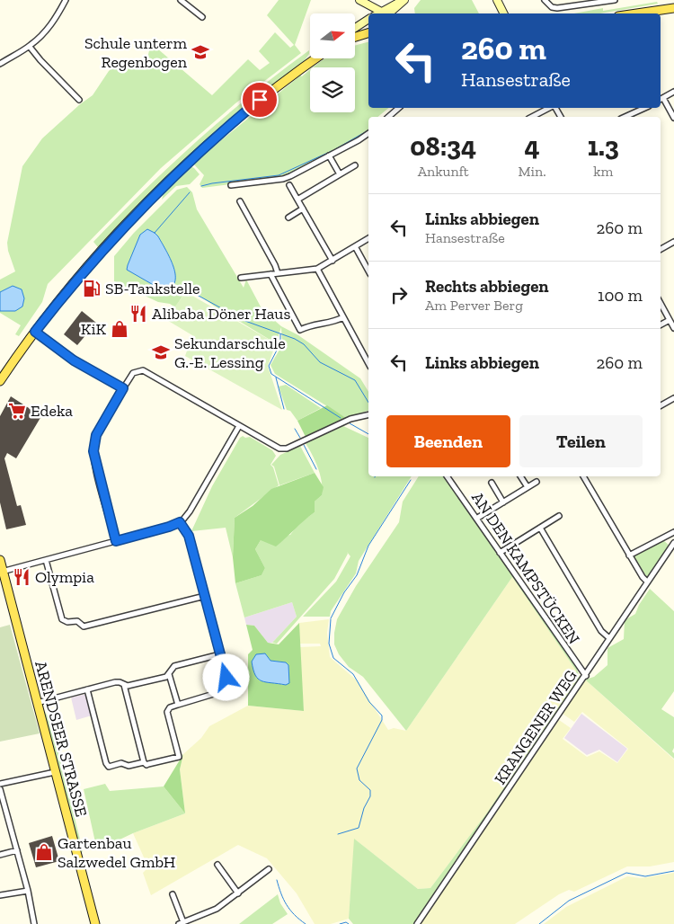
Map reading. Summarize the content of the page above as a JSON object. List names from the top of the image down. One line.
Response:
{"streets":{"main road":["ARENDSEER STRASSE"],"street":["AN DEN KAMPSTÜCKEN","KRANGENER WEG"]},"crossings":[["AN DEN KAMPSTÜCKEN","KRANGENER WEG"]],"places":{"school or university":["Schule unterm Regenbogen","Sekundarschule G.-E. Lessing"],"fuel station":["SB-Tankstelle"],"restaurant":["Alibaba Döner Haus","Olympia"],"shop":["KiK","Gartenbau Salzwedel GmbH"],"supermarket":["Edeka"]},"north":"right","page":{"turn":["260 m","Hansestraße"],"eta":["08:34","Ankunft","4","Min.","1.3","km"],"list":[{"name":"Links abbiegen","note":"Hansestraße","value":"260 m"},{"name":"Rechts abbiegen","note":"Am Perver Berg","value":"100 m"},{"name":"Links abbiegen","value":"260 m"}],"buttons":["Beenden","Teilen"]}}
